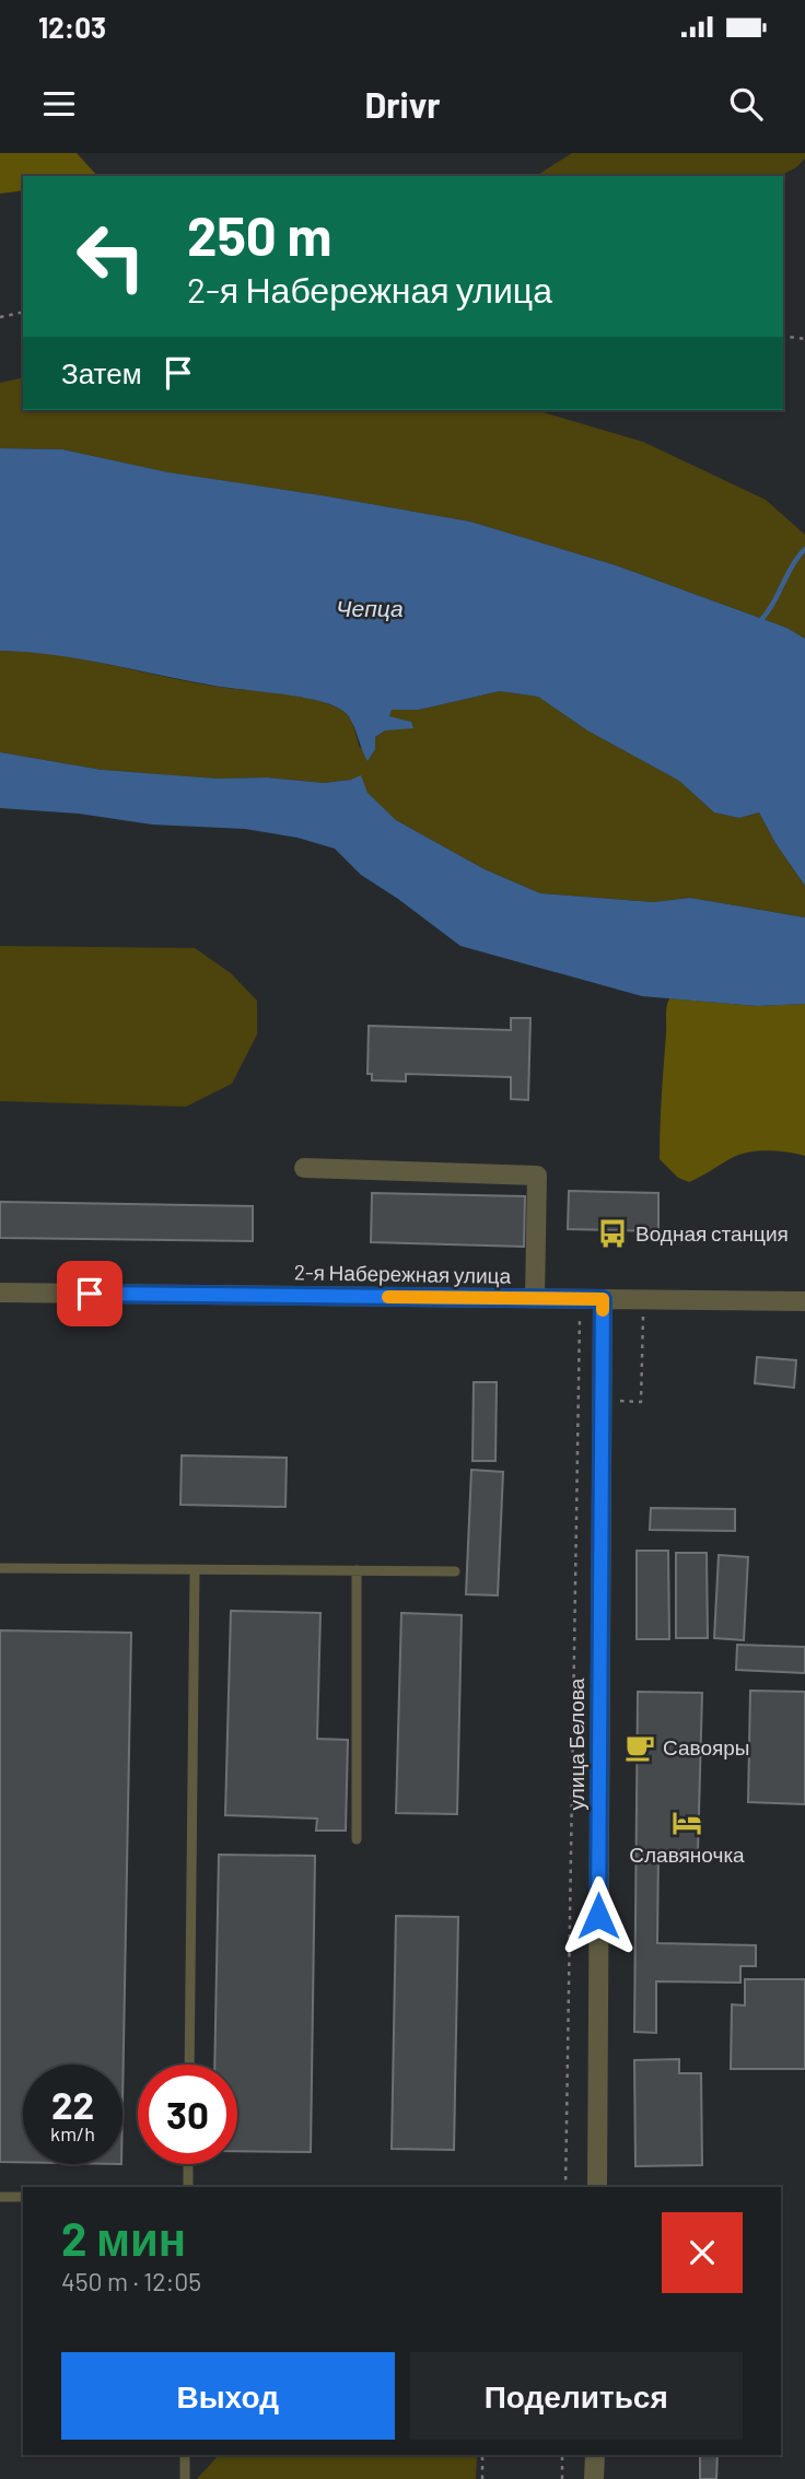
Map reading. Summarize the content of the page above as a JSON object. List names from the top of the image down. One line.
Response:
{"streets":{"street":["2-я Набережная улица","улица Белова"]},"crossings":[["2-я Набережная улица","улица Белова"]],"water":["Чепца"],"places":{"bus stop":["Водная станция"],"cafe":["Савояры"],"hotel":["Славяночка"]},"page":{"status":"12:03","header":"Drivr","turn":["250 m","2-я Набережная улица"],"then":"Затем","speed":"22 km/h","limit":"30","heading":["2 мин","450 m · 12:05"],"buttons":["Выход","Поделиться"]}}
